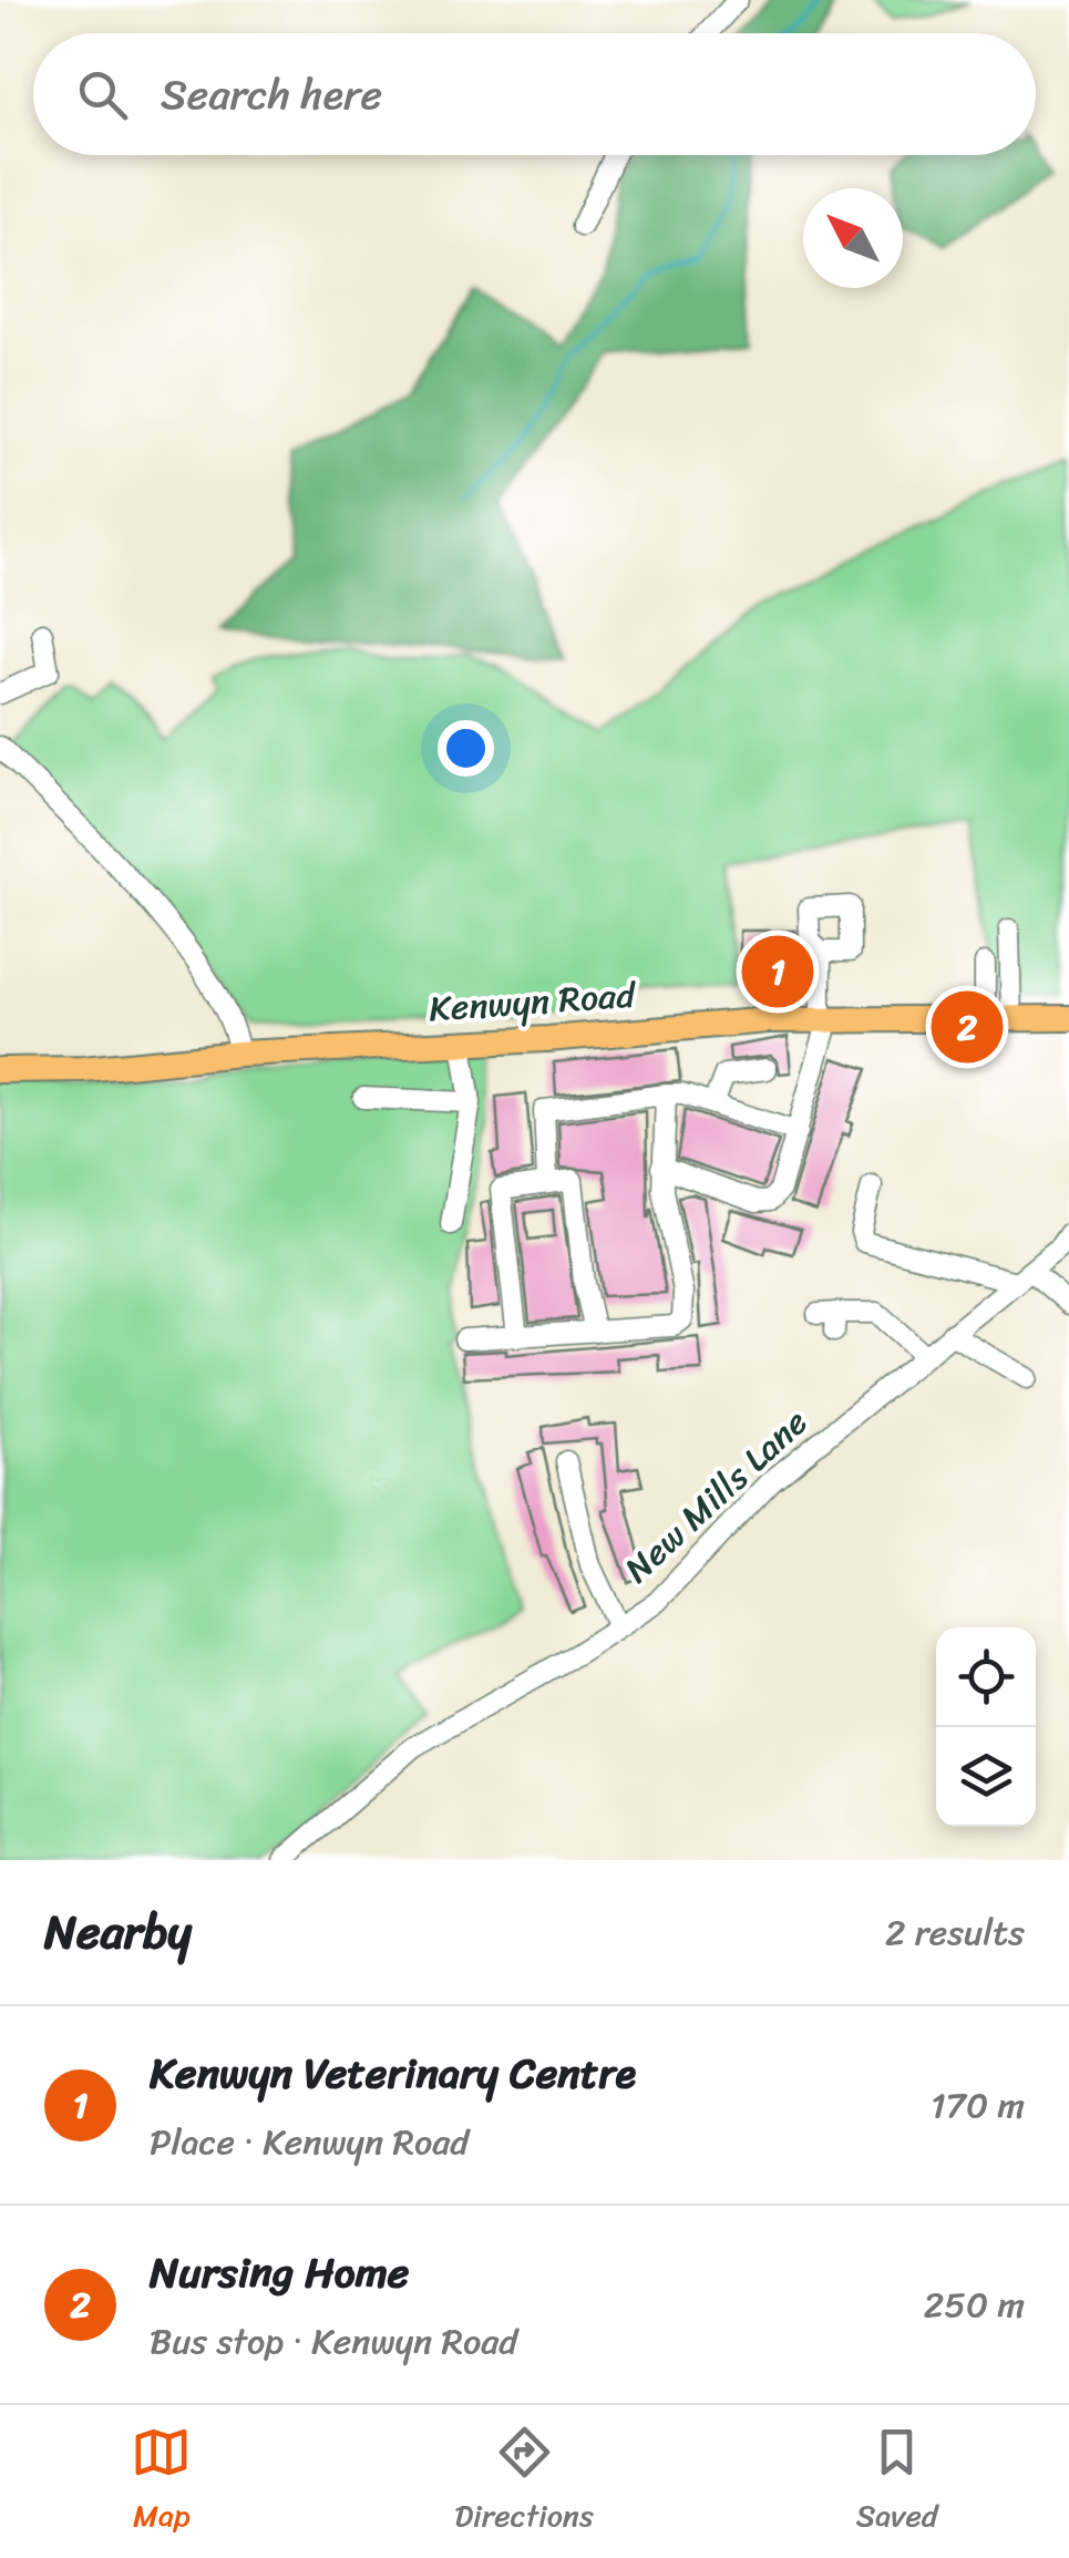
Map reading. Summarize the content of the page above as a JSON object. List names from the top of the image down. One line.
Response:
{"streets":{"main road":["Kenwyn Road"],"street":["New Mills Lane"]},"north":"top left","page":{"search":"Search here","pins":["1","2"],"heading":["Nearby","2 results"],"list":[{"mark":"1","name":"Kenwyn Veterinary Centre","note":"Place · Kenwyn Road","value":"170 m"},{"mark":"2","name":"Nursing Home","note":"Bus stop · Kenwyn Road","value":"250 m"}],"nav":["Map","Directions","Saved"]}}
